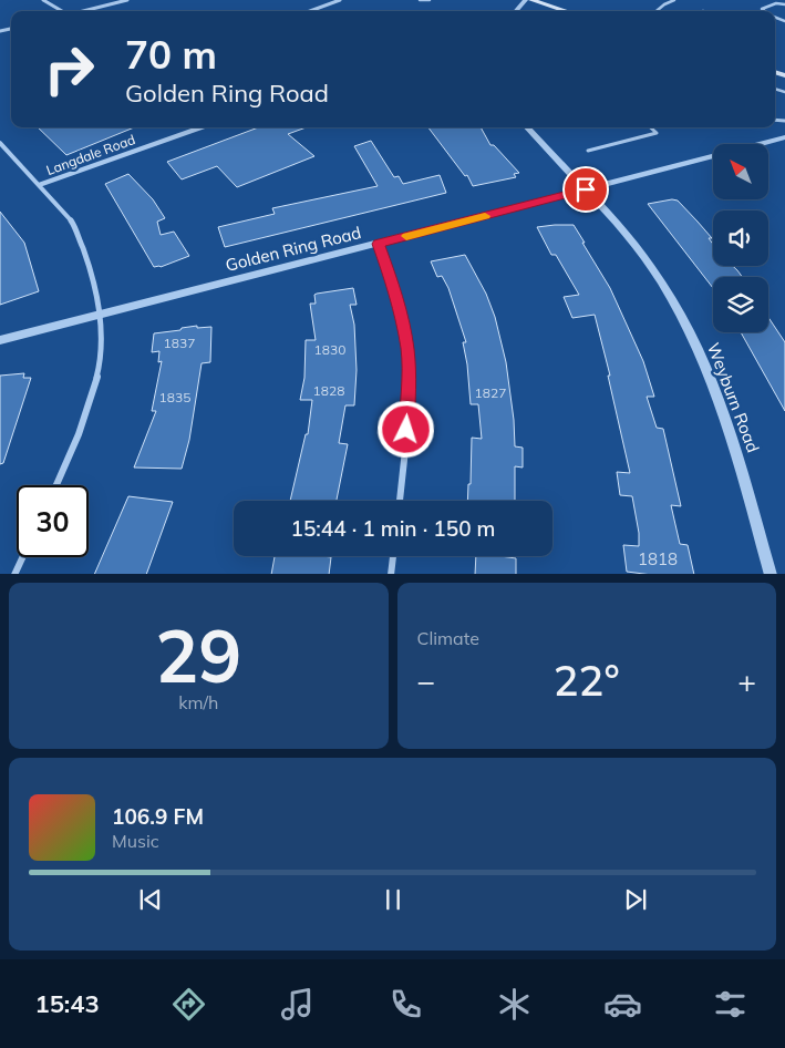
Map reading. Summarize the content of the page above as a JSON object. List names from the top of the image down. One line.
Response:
{"streets":{"street":["Langdale Road","Golden Ring Road","Weyburn Road"]},"crossings":[["Golden Ring Road","Weyburn Road"]],"house_numbers":["1837","1830","1828","1827","1835","1818"],"north":"top left","page":{"turn":["70 m","Golden Ring Road"],"limit":"30","trip":"15:44 · 1 min · 150 m","tile":[["29","km/h"],"Climate"],"heat":["−","22°","+"],"song":["106.9 FM","Music"],"tabs":"15:43"}}
